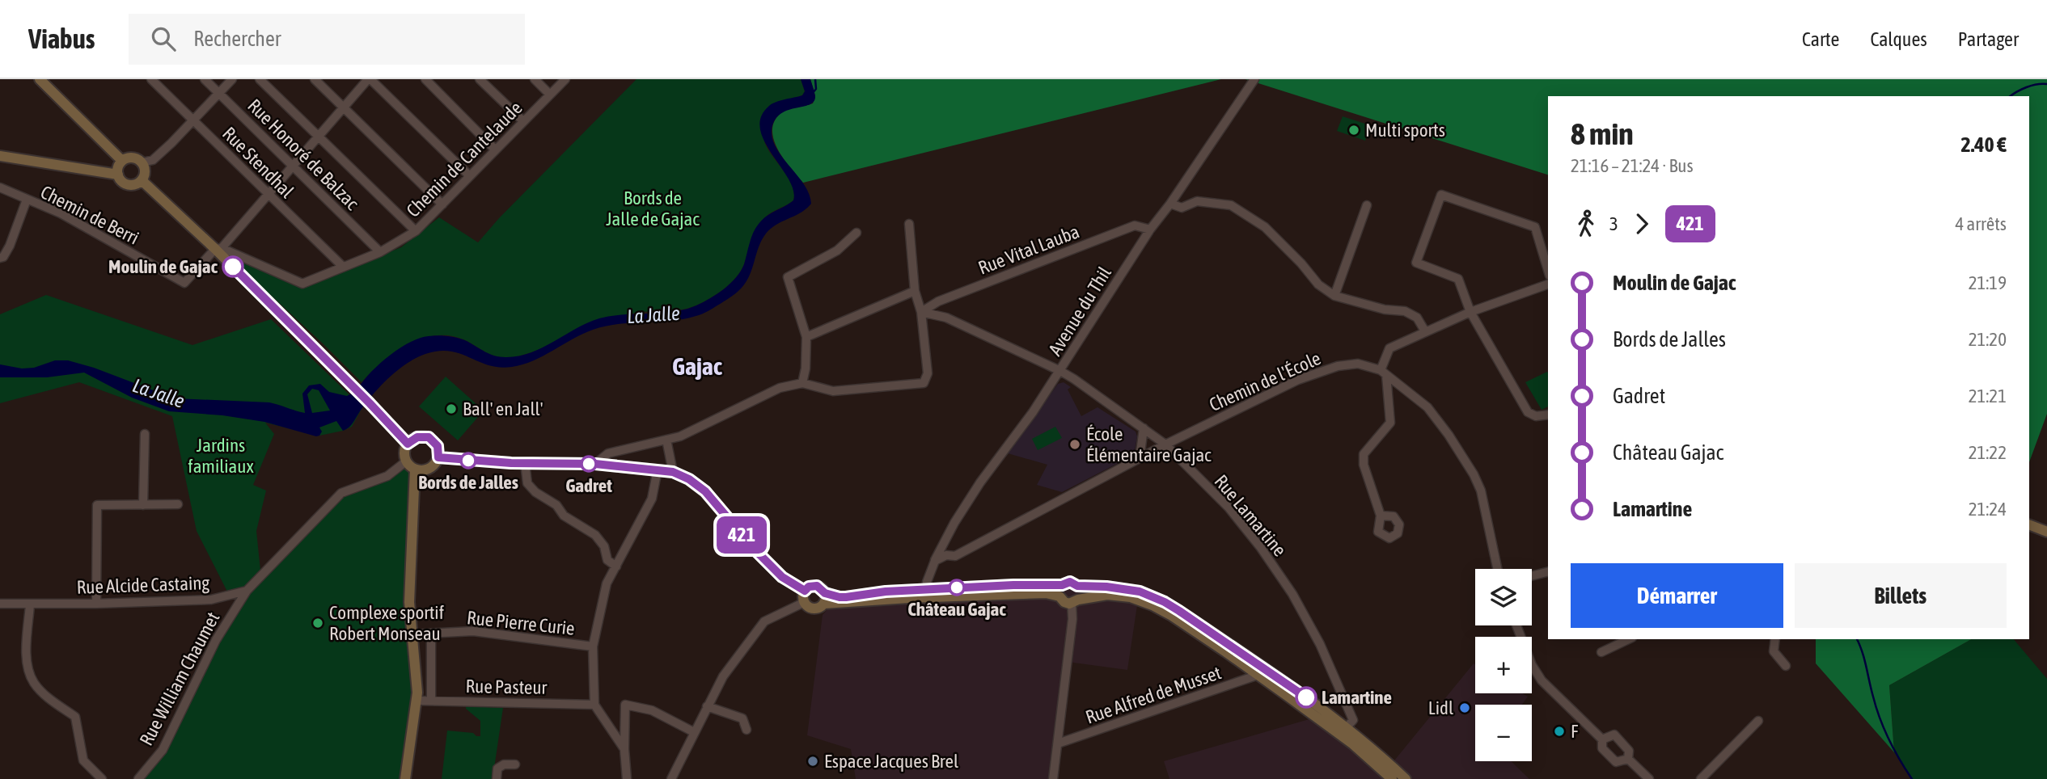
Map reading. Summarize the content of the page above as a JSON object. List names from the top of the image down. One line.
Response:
{"streets":{"street":["Rue Honoré de Balzac","Chemin de Cantelaude","Rue Stendhal","Chemin de Berri","Rue Vital Lauba","Avenue du Thil","Chemin de l'École","Rue Lamartine","Rue Alcide Castaing","Rue Pierre Curie","Rue William Chaumet","Rue Pasteur","Rue Alfred de Musset"]},"crossings":[["Rue Honoré de Balzac","Chemin de Cantelaude"],["Chemin de Cantelaude","Rue Stendhal"],["Chemin de Cantelaude","Chemin de Berri"],["Rue Vital Lauba","Avenue du Thil"],["Rue Vital Lauba","Rue Lamartine"],["Avenue du Thil","Chemin de l'École"],["Avenue du Thil","Rue Lamartine"],["Chemin de l'École","Rue Lamartine"],["Rue Alcide Castaing","Rue William Chaumet"]],"districts":["Gajac"],"water":["La Jalle"],"parks":["Bords de Jalle de Gajac","Jardins familiaux"],"places":["Multi sports","Moulin de Gajac","Ball' en Jall'","École Élémentaire Gajac","Bords de Jalles","Gadret","Château Gajac","Complexe sportif Robert Monseau","Lamartine","Lidl","F","Espace Jacques Brel"],"lines":["bus line 421"],"page":{"header":"Viabus","search":"Rechercher","nav":["Carte","Calques","Partager"],"on_map":"421","heading":["8 min","21:16 – 21:24 · Bus","2.40 €"],"legs":["3","421","4 arrêts"],"list":[{"name":"Moulin de Gajac","value":"21:19"},{"name":"Bords de Jalles","value":"21:20"},{"name":"Gadret","value":"21:21"},{"name":"Château Gajac","value":"21:22"},{"name":"Lamartine","value":"21:24"}],"buttons":["Démarrer","Billets"],"map_buttons":["+","−"]}}
